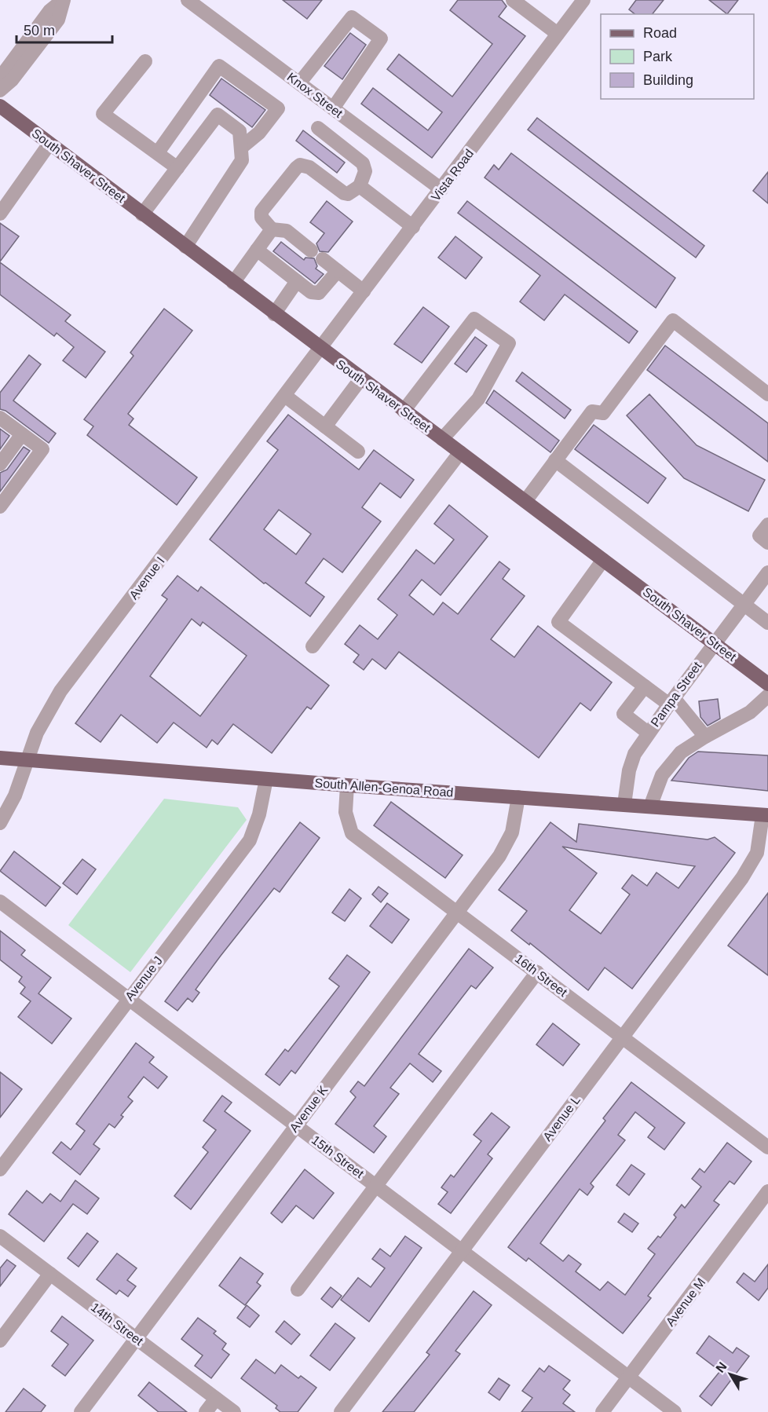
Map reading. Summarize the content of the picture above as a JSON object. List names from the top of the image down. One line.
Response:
{"streets":{"main road":["South Shaver Street","South Allen-Genoa Road"],"street":["Knox Street","Vista Road","Avenue I","Pampa Street","16th Street","Avenue J","Avenue K","Avenue L","15th Street","Avenue M","14th Street"]},"crossings":[["Knox Street","Vista Road"],["South Shaver Street","Vista Road"],["South Shaver Street","Avenue I"],["South Shaver Street","Pampa Street"],["Vista Road","Avenue I"],["Avenue I","South Allen-Genoa Road"],["Pampa Street","South Allen-Genoa Road"],["South Allen-Genoa Road","16th Street"],["South Allen-Genoa Road","Avenue J"],["South Allen-Genoa Road","Avenue K"],["South Allen-Genoa Road","Avenue L"],["16th Street","Avenue K"],["16th Street","Avenue L"],["Avenue J","15th Street"],["Avenue K","15th Street"],["Avenue K","14th Street"],["Avenue L","15th Street"],["15th Street","Avenue M"]],"legend":["Road","Park","Building"],"scale_bar":"50 m","north":"top left"}
